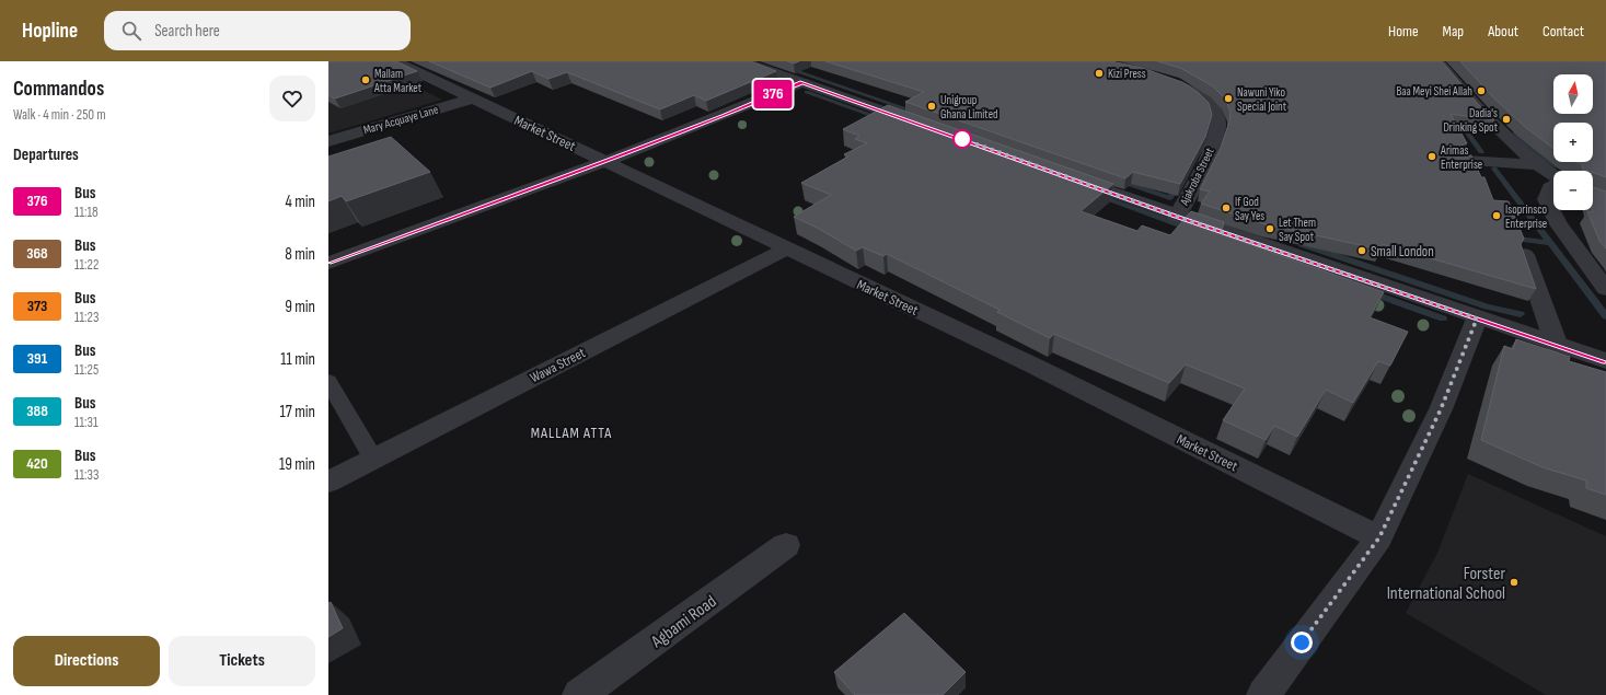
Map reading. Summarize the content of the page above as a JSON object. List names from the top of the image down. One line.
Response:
{"streets":{"street":["Mary Acquaye Lane","Market Street","Ajakroba Street","Wawa Street","Agbami Road"]},"crossings":[["Mary Acquaye Lane","Market Street"],["Market Street","Wawa Street"]],"districts":["MALLAM ATTA"],"places":["Kizi Press","Mallam Atta Market","Baa Meyi Shei Allah","Nawuni Yiko Special Joint","Unigroup Ghana Limited","Dadia's Drinking Spot","Arimas Enterprise","If God Say Yes","Isoprinsco Enterprise","Let Them Say Spot","Small London","Forster International School"],"lines":["bus line 376"],"north":"top","page":{"header":"Hopline","search":"Search here","nav":["Home","Map","About","Contact"],"heading":[["Commandos","Walk · 4 min · 250 m"],"Departures"],"on_map":"376","map_buttons":["+","−"],"list":[{"mark":"376","name":"Bus","note":"11:18","value":"4 min"},{"mark":"368","name":"Bus","note":"11:22","value":"8 min"},{"mark":"373","name":"Bus","note":"11:23","value":"9 min"},{"mark":"391","name":"Bus","note":"11:25","value":"11 min"},{"mark":"388","name":"Bus","note":"11:31","value":"17 min"},{"mark":"420","name":"Bus","note":"11:33","value":"19 min"}],"buttons":["Directions","Tickets"]}}
